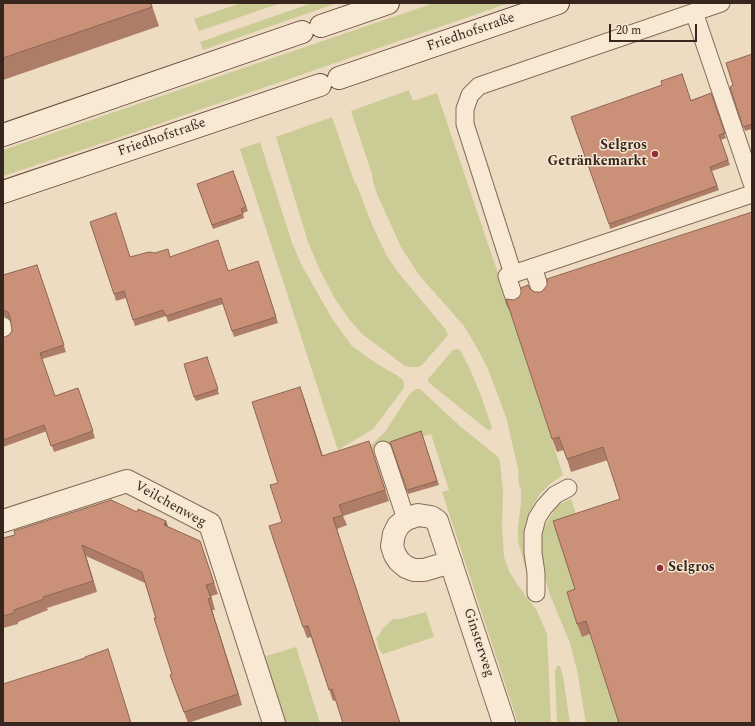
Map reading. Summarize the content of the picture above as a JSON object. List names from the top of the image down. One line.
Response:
{"streets":{"main road":["Friedhofstraße","Veilchenweg","Ginsterweg"]},"places":["Selgros Getränkemarkt","Selgros"],"scale_bar":"20 m"}
